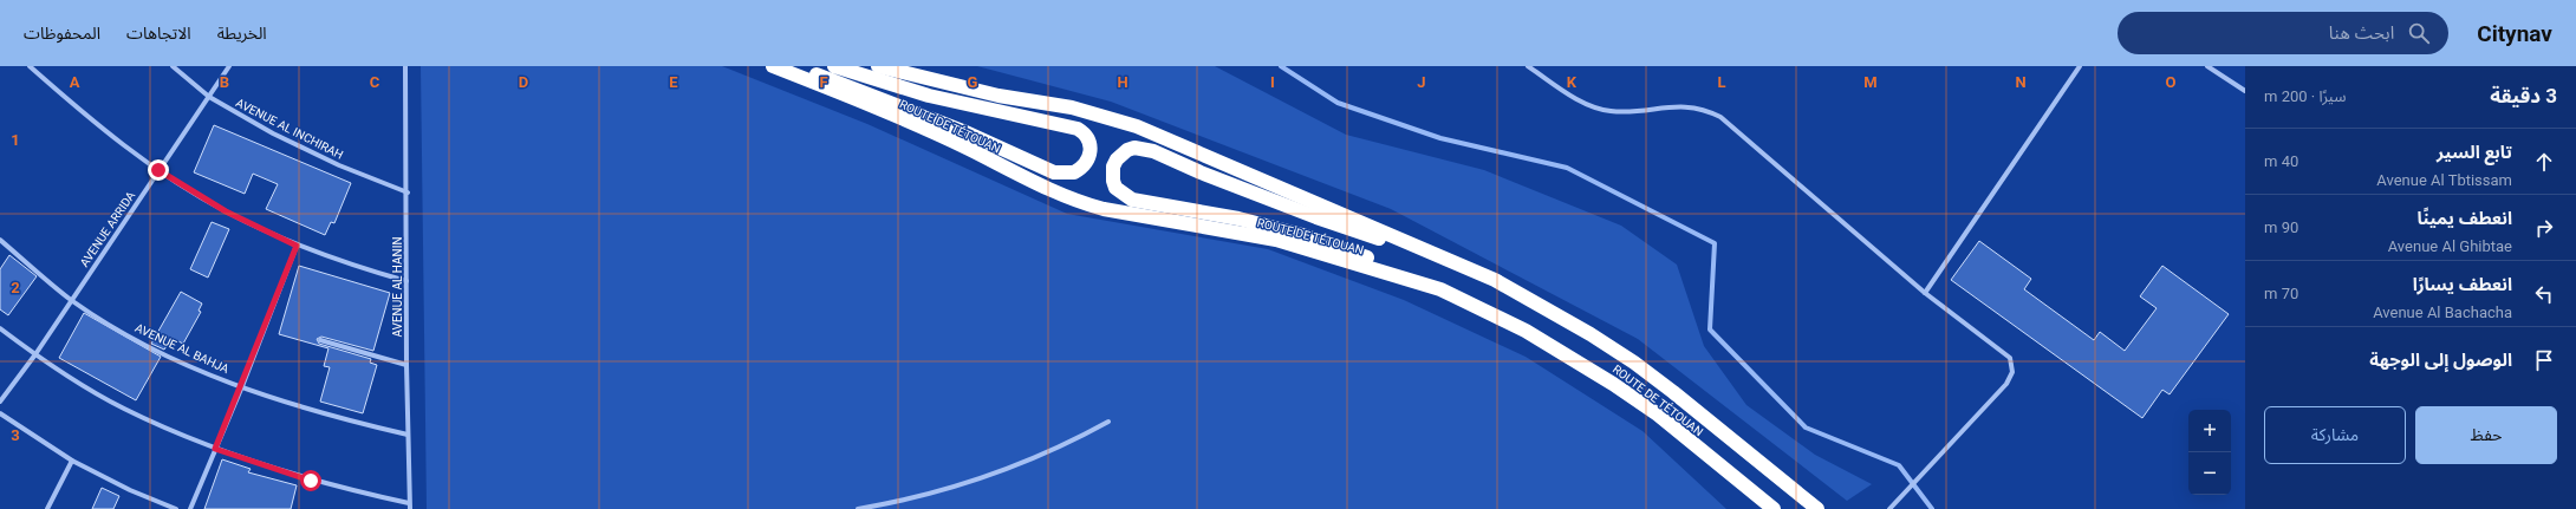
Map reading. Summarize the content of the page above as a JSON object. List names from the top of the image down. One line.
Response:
{"streets":{"highway":["ROUTE DE TÉTOUAN"],"street":["AVENUE AL INCHIRAH","AVENUE ARRIDA","AVENUE AL HANIN","AVENUE AL BAHJA"]},"crossings":[["AVENUE AL INCHIRAH","AVENUE ARRIDA"],["AVENUE AL INCHIRAH","AVENUE AL HANIN"],["AVENUE ARRIDA","AVENUE AL BAHJA"],["AVENUE AL HANIN","AVENUE AL BAHJA"]],"page":{"header":"Citynav","search":"ابحث هنا","nav":["الخريطة","الاتجاهات","المحفوظات"],"heading":["3 دقيقة","سيرًا · 200 m"],"list":[["تابع السير","Avenue Al Tbtissam","40 m"],["انعطف يمينًا","Avenue Al Ghibtae","90 m"],["انعطف يسارًا","Avenue Al Bachacha","70 m"],"الوصول إلى الوجهة"],"buttons":["حفظ","مشاركة"],"map_buttons":["+","−"]},"grid":{"columns":["A","B","C","D","E","F","G","H","I","J","K","L","M","N","O"],"rows":["1","2","3"]}}
